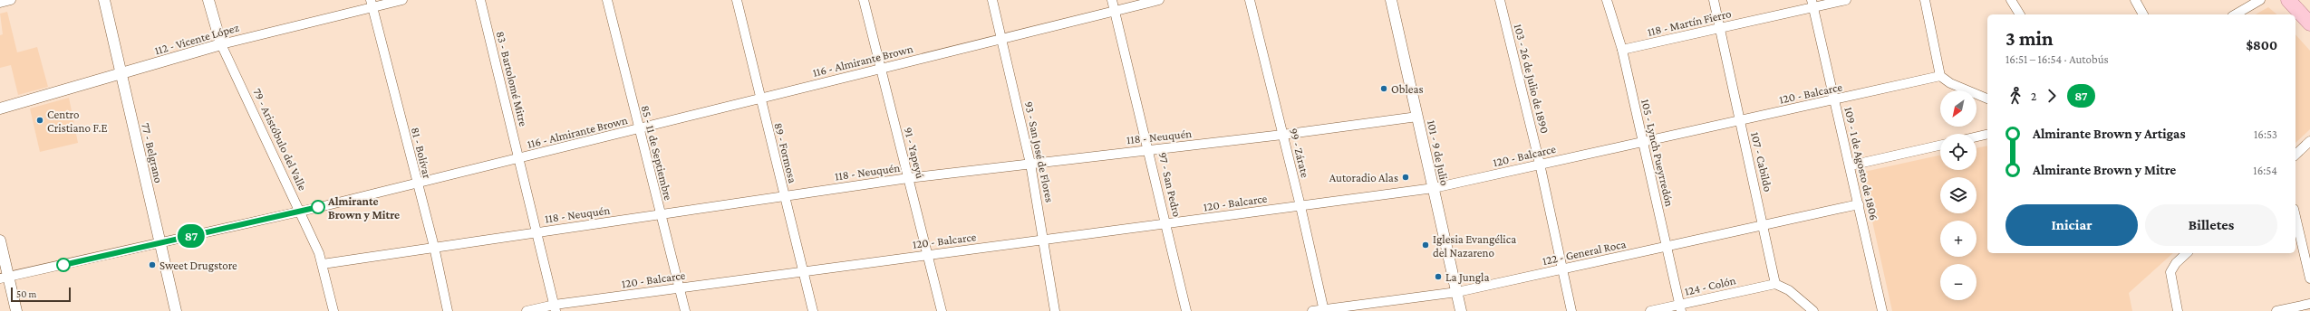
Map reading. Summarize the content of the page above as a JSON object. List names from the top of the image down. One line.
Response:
{"streets":{"street":["118 - Martín Fierro","112 - Vicente López","116 - Almirante Brown","83 - Bartolomé Mitre","103 - 26 de Julio de 1890","120 - Balcarce","118 - Neuquén","79 - Aristóbulo del Valle","93 - San José de Flores","77 - Belgrano","81 - Bolívar","85 - 11 de Septiembre","89 - Formosa","91 - Yapeyú","99 - Zárate","101 - 9 de Julio","105 - Lynch Pueyrredón","107 - Cabildo","109 - 1 de Agosto de 1806","97 - San Pedro","122 - General Roca","124 - Colón"]},"crossings":[["118 - Martín Fierro","105 - Lynch Pueyrredón"],["118 - Martín Fierro","107 - Cabildo"],["118 - Martín Fierro","109 - 1 de Agosto de 1806"],["112 - Vicente López","79 - Aristóbulo del Valle"],["112 - Vicente López","77 - Belgrano"],["112 - Vicente López","81 - Bolívar"],["116 - Almirante Brown","83 - Bartolomé Mitre"],["116 - Almirante Brown","79 - Aristóbulo del Valle"],["116 - Almirante Brown","93 - San José de Flores"],["116 - Almirante Brown","77 - Belgrano"],["116 - Almirante Brown","81 - Bolívar"],["116 - Almirante Brown","85 - 11 de Septiembre"],["116 - Almirante Brown","89 - Formosa"],["116 - Almirante Brown","91 - Yapeyú"],["116 - Almirante Brown","97 - San Pedro"],["83 - Bartolomé Mitre","120 - Balcarce"],["83 - Bartolomé Mitre","118 - Neuquén"],["103 - 26 de Julio de 1890","120 - Balcarce"],["103 - 26 de Julio de 1890","122 - General Roca"],["120 - Balcarce","93 - San José de Flores"],["120 - Balcarce","85 - 11 de Septiembre"],["120 - Balcarce","89 - Formosa"],["120 - Balcarce","91 - Yapeyú"],["120 - Balcarce","99 - Zárate"],["120 - Balcarce","101 - 9 de Julio"],["120 - Balcarce","105 - Lynch Pueyrredón"],["120 - Balcarce","107 - Cabildo"],["120 - Balcarce","109 - 1 de Agosto de 1806"],["120 - Balcarce","97 - San Pedro"],["118 - Neuquén","79 - Aristóbulo del Valle"],["118 - Neuquén","93 - San José de Flores"],["118 - Neuquén","81 - Bolívar"],["118 - Neuquén","85 - 11 de Septiembre"],["118 - Neuquén","89 - Formosa"],["118 - Neuquén","91 - Yapeyú"],["118 - Neuquén","99 - Zárate"],["118 - Neuquén","101 - 9 de Julio"],["118 - Neuquén","97 - San Pedro"],["99 - Zárate","122 - General Roca"],["101 - 9 de Julio","122 - General Roca"],["105 - Lynch Pueyrredón","122 - General Roca"],["105 - Lynch Pueyrredón","124 - Colón"],["107 - Cabildo","122 - General Roca"],["107 - Cabildo","124 - Colón"],["109 - 1 de Agosto de 1806","122 - General Roca"]],"places":["Obleas","Centro Cristiano F.E","Autoradio Alas","Almirante Brown y Mitre","Iglesia Evangélica del Nazareno","Sweet Drugstore","La Jungla"],"lines":["bus line 87"],"scale_bar":"50 m","north":"bottom left","page":{"on_map":"87","heading":["3 min","16:51 – 16:54 · Autobús","$800"],"legs":["2","87"],"map_buttons":["+","−"],"list":[{"name":"Almirante Brown y Artigas","value":"16:53"},{"name":"Almirante Brown y Mitre","value":"16:54"}],"buttons":["Iniciar","Billetes"],"scale":"50 m"}}
